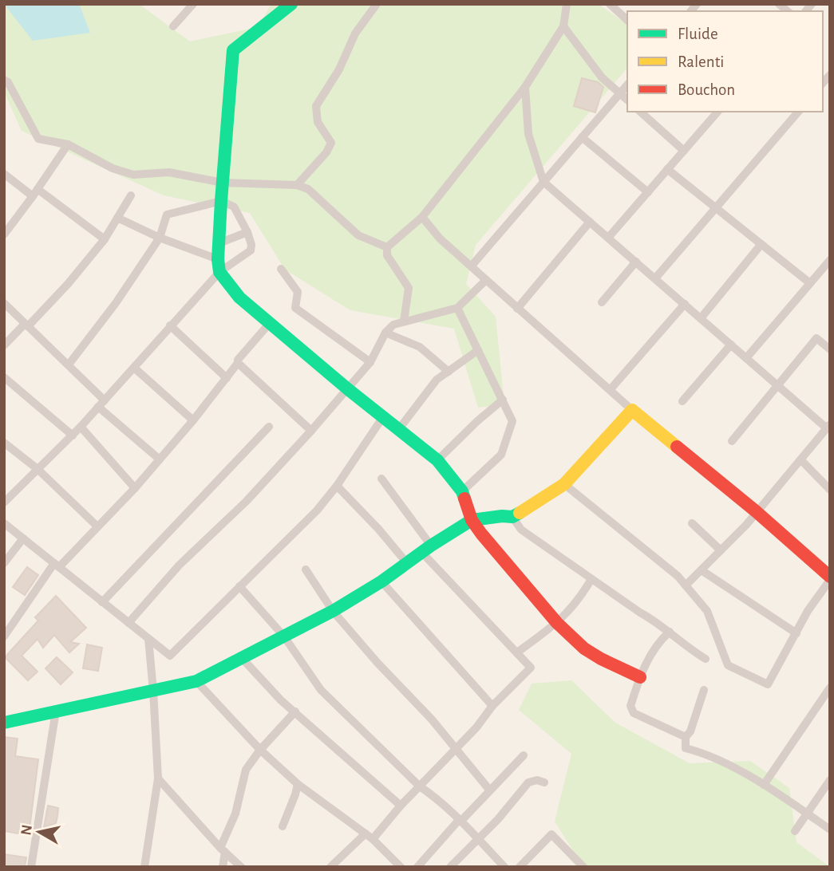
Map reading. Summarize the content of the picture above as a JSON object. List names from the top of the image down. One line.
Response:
{"legend":["Fluide","Ralenti","Bouchon"],"north":"left"}
